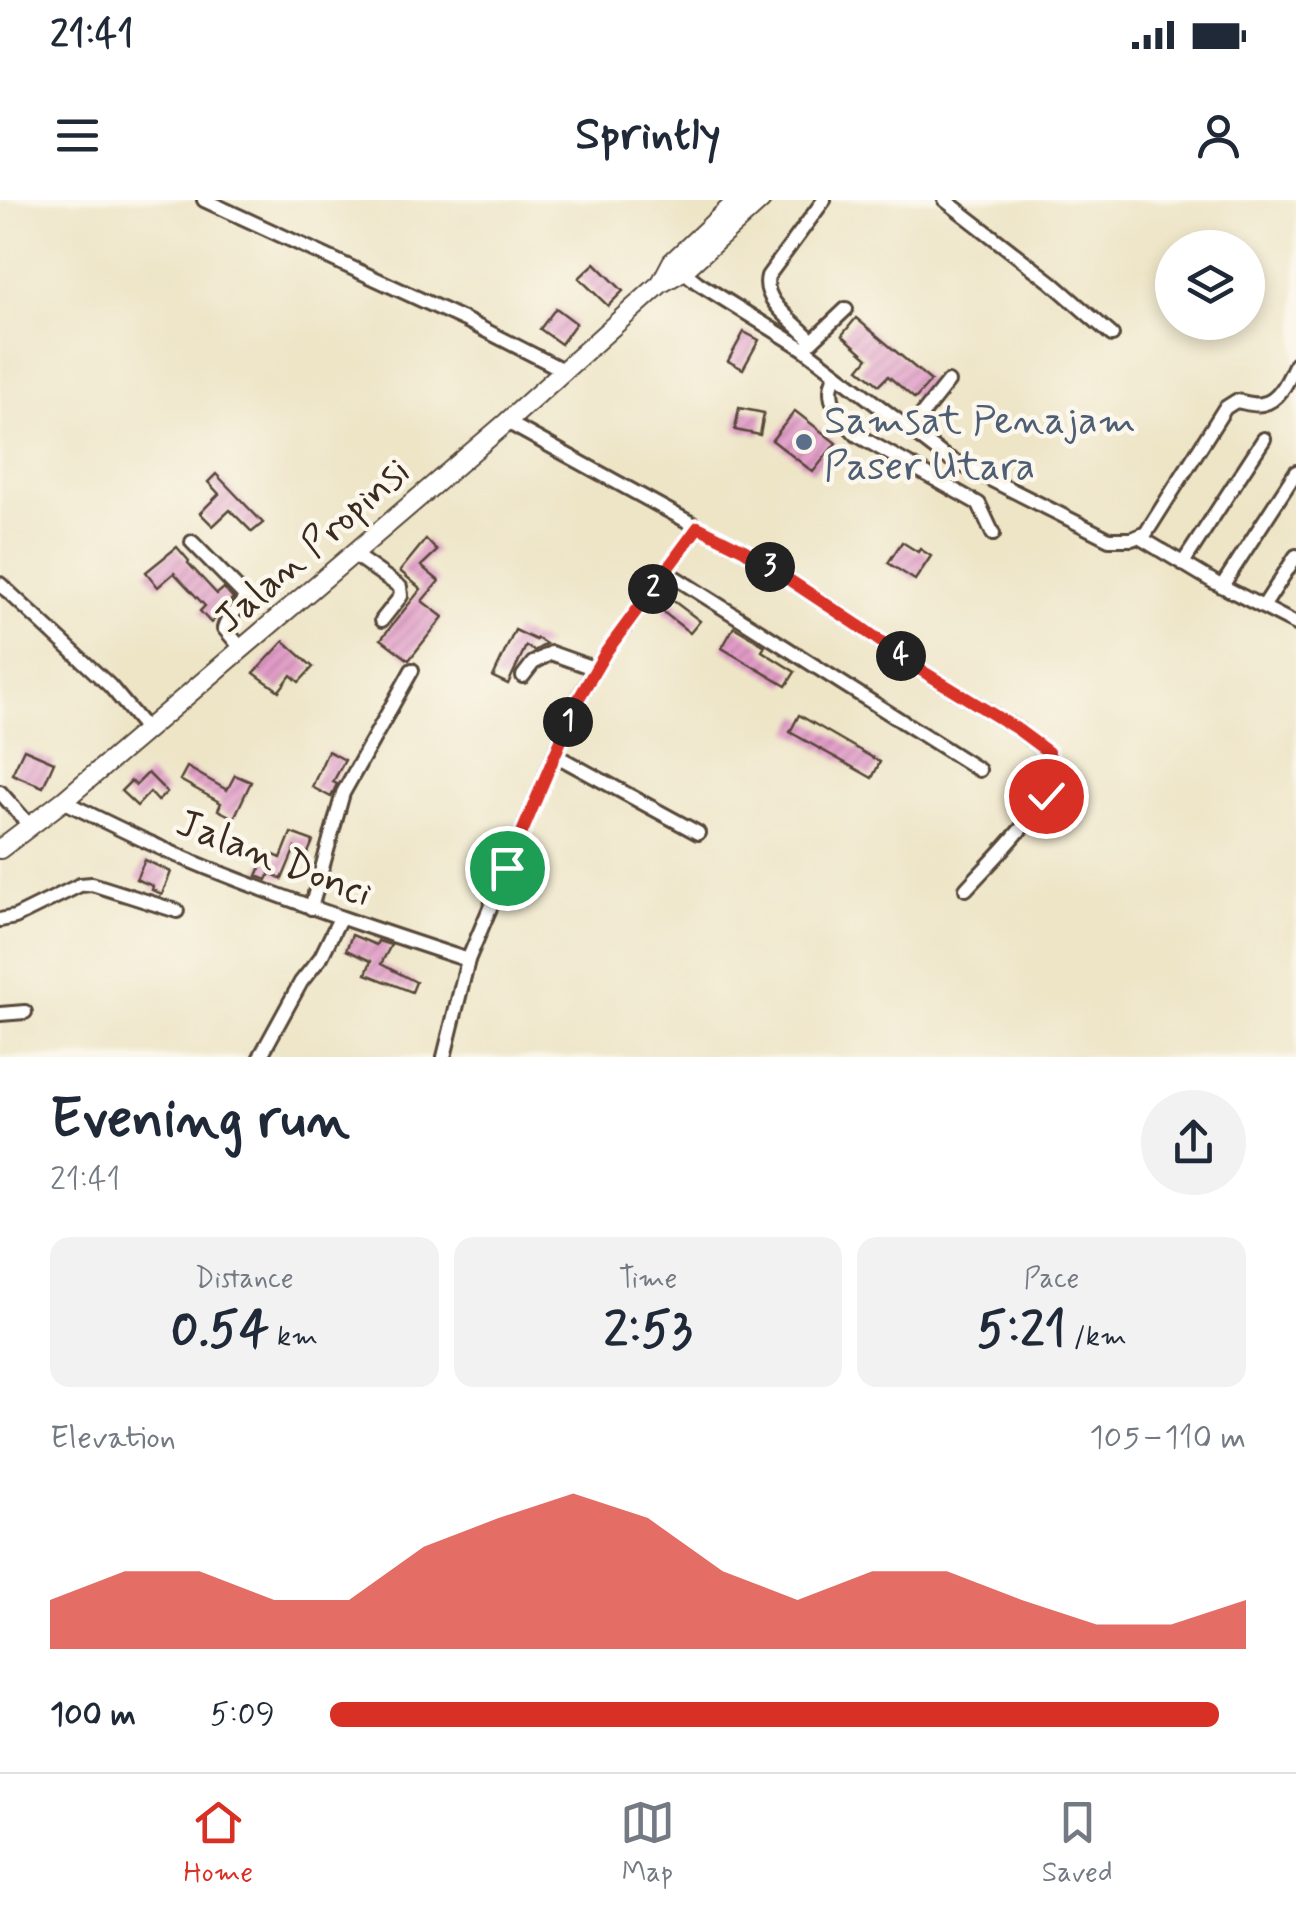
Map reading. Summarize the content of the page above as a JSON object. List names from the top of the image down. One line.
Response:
{"streets":{"highway":["Jalan Propinsi"],"street":["Jalan Donci"]},"crossings":[["Jalan Propinsi","Jalan Donci"]],"places":["Samsat Penajam Paser Utara"],"page":{"status":"21:41","header":"Sprintly","pins":["3","2","4","1"],"heading":["Evening run","21:41"],"stats":[["Distance","0.54 km"],["Time","2:53"],["Pace","5:21 /km"]],"chart":["Elevation","105–110 m"],"list":[{"name":"100 m","note":"5:09"}],"tabs":["Home","Map","Saved"]}}
